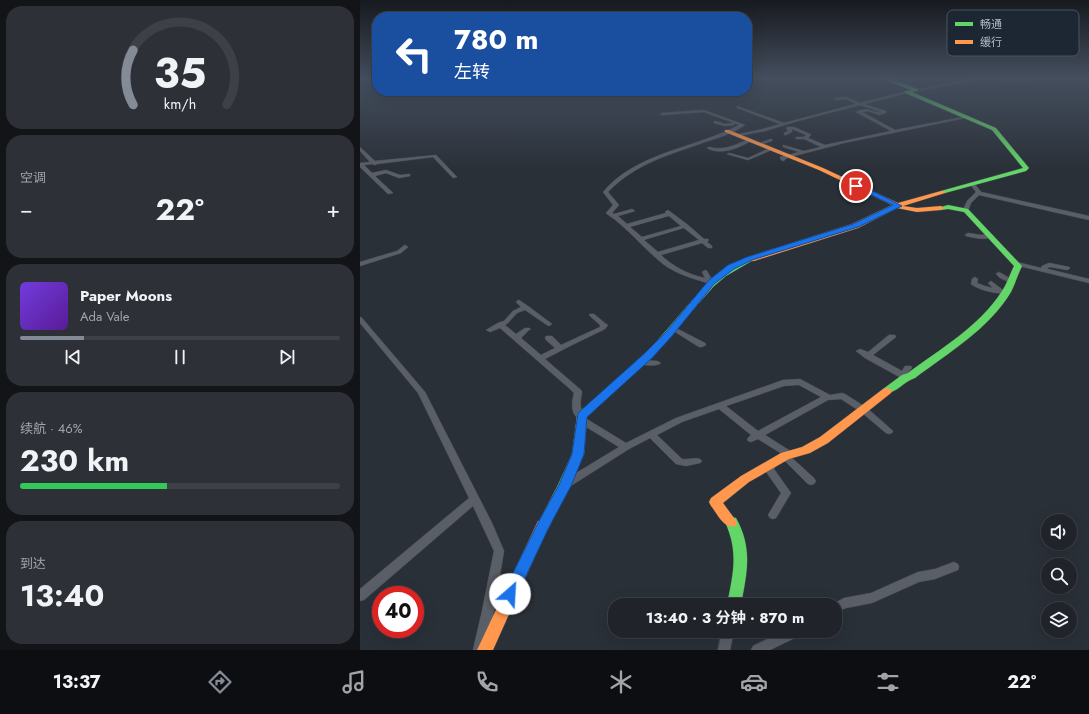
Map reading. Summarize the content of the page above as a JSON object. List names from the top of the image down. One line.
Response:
{"legend":["畅通","缓行"],"page":{"turn":["780 m","左转"],"tile":["空调",["续航 · 46%","230 km"],["到达","13:40"]],"heat":["−","22°","+"],"song":["Paper Moons","Ada Vale"],"limit":"40","trip":"13:40 · 3 分钟 · 870 m","tabs":["13:37","22°"],"gauge":["35","km/h"]}}
